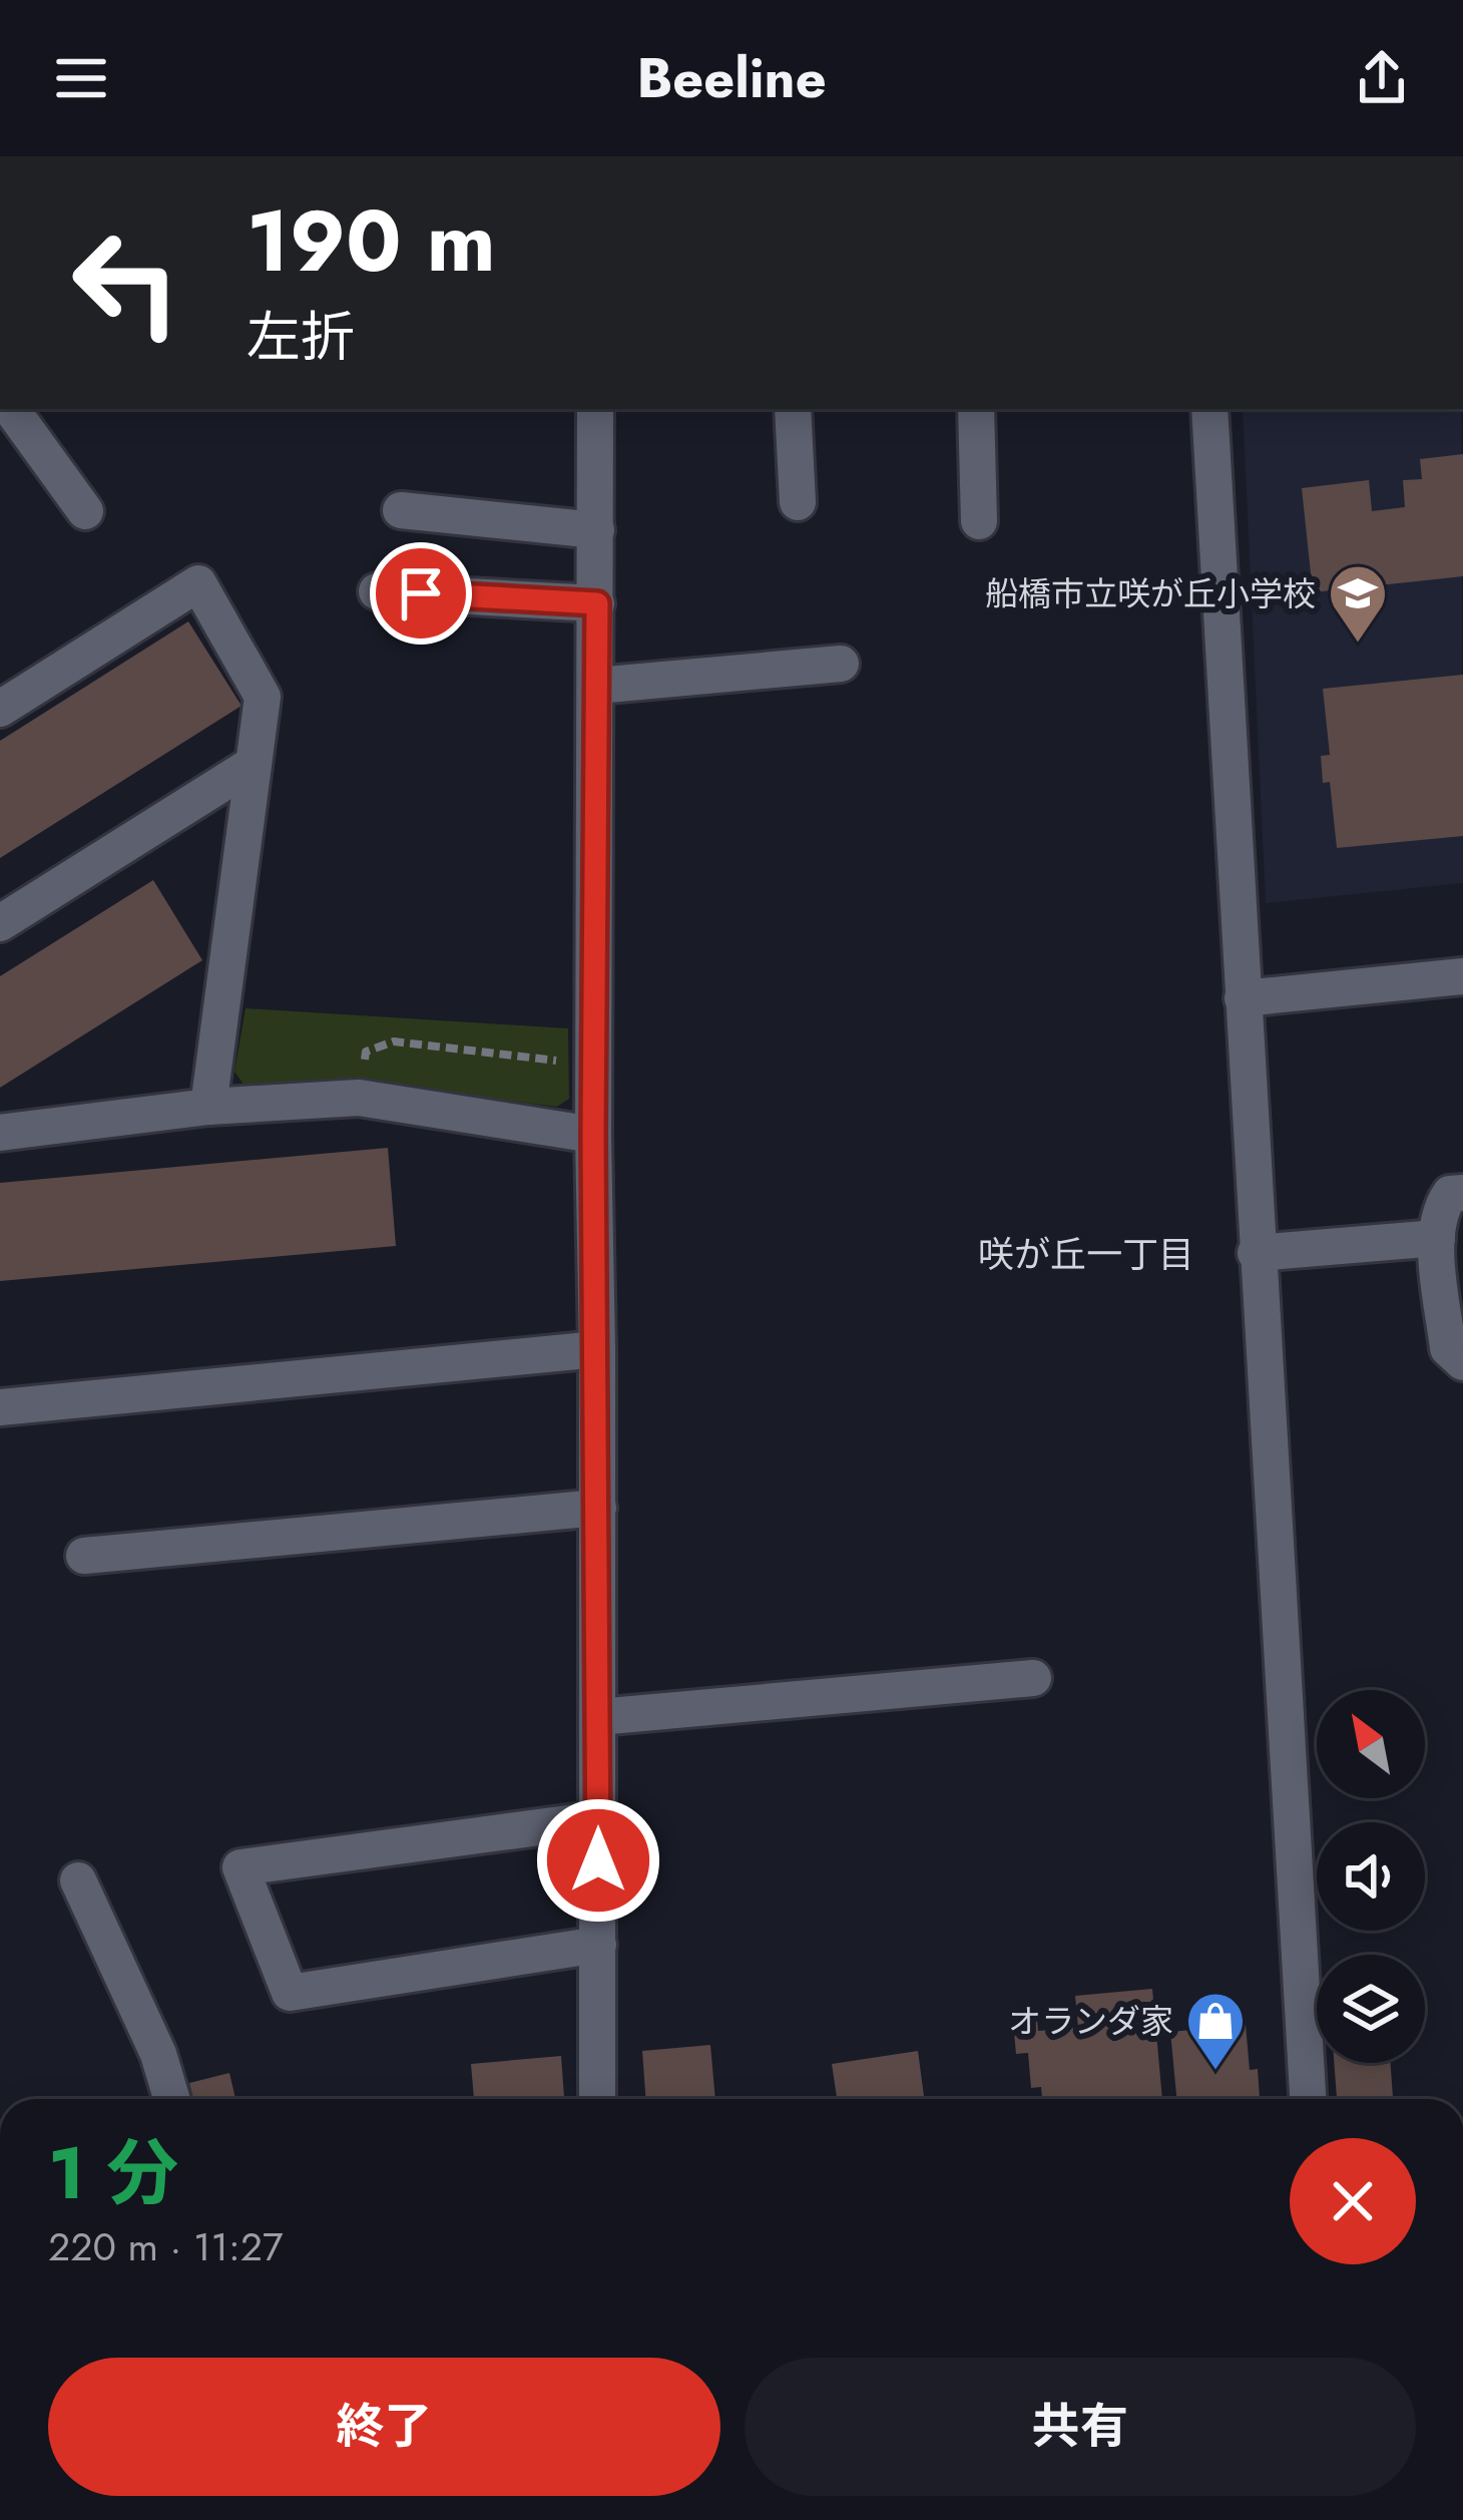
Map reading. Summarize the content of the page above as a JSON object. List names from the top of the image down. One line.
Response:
{"districts":["咲が丘一丁目"],"places":{"school or university":["船橋市立咲が丘小学校"],"shop":["オランダ家"]},"north":"top left","page":{"header":"Beeline","turn":["190 m","左折"],"heading":["1 分","220 m · 11:27"],"buttons":["終了","共有"]}}
